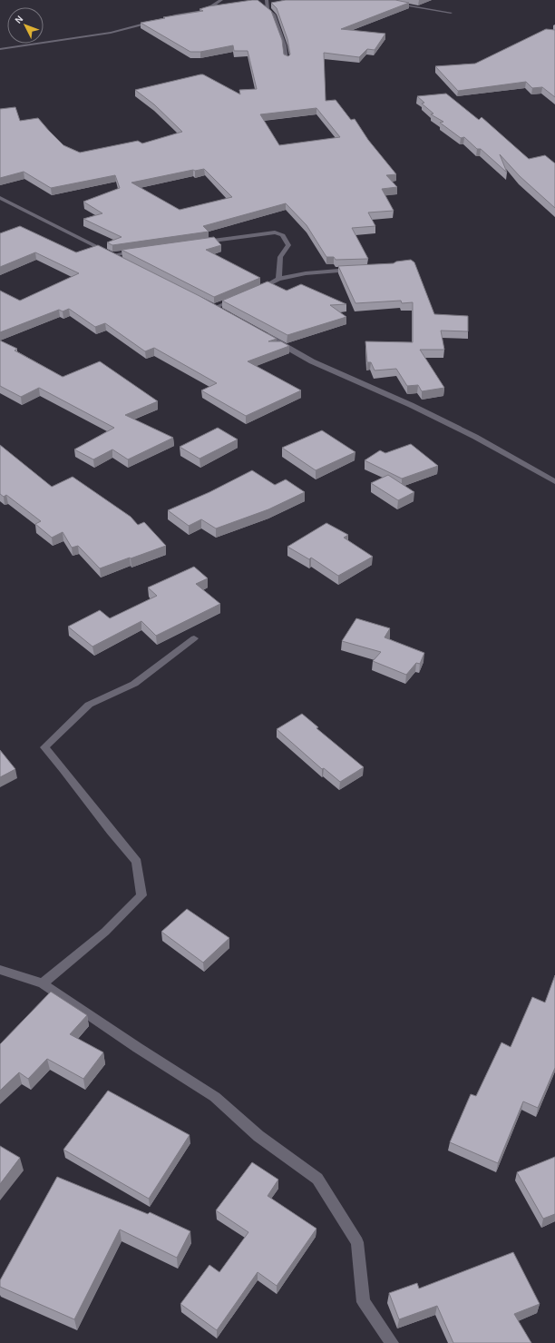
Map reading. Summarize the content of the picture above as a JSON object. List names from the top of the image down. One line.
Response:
{"north":"top left"}
